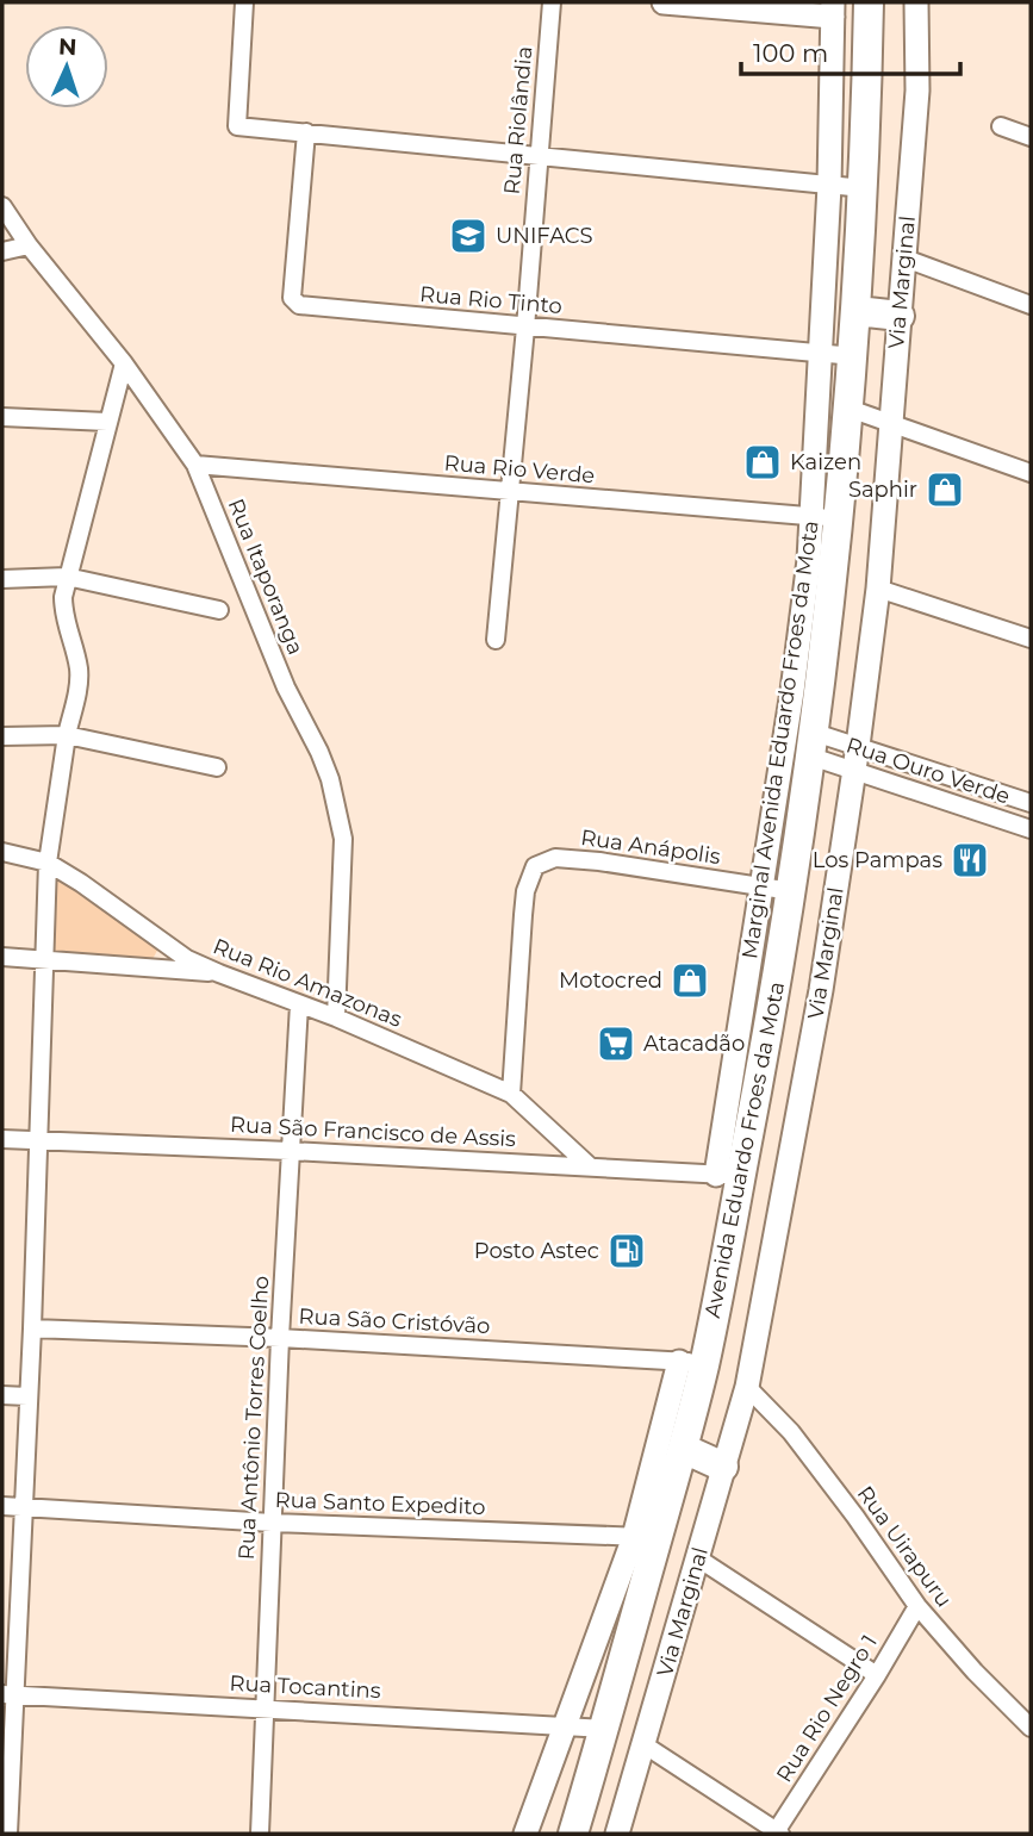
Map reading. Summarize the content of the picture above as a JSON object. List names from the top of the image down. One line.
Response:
{"streets":{"highway":["Avenida Eduardo Froes da Mota"],"street":["Rua Riolândia","Via Marginal","Rua Rio Tinto","Rua Rio Verde","Rua Itaporanga","Marginal Avenida Eduardo Froes da Mota","Rua Ouro Verde","Rua Anápolis","Rua Rio Amazonas","Rua São Francisco de Assis","Rua São Cristóvão","Rua Antônio Torres Coelho","Rua Santo Expedito","Rua Uirapuru","Rua Tocantins","Rua Rio Negro 1"]},"crossings":[["Rua Riolândia","Rua Rio Tinto"],["Rua Riolândia","Rua Rio Verde"],["Via Marginal","Rua Ouro Verde"],["Via Marginal","Rua Uirapuru"],["Rua Rio Tinto","Marginal Avenida Eduardo Froes da Mota"],["Rua Rio Tinto","Avenida Eduardo Froes da Mota"],["Rua Rio Verde","Rua Itaporanga"],["Rua Rio Verde","Marginal Avenida Eduardo Froes da Mota"],["Rua Rio Verde","Avenida Eduardo Froes da Mota"],["Rua Itaporanga","Rua Rio Amazonas"],["Marginal Avenida Eduardo Froes da Mota","Rua Anápolis"],["Marginal Avenida Eduardo Froes da Mota","Rua São Francisco de Assis"],["Marginal Avenida Eduardo Froes da Mota","Avenida Eduardo Froes da Mota"],["Rua Ouro Verde","Avenida Eduardo Froes da Mota"],["Rua Anápolis","Rua Rio Amazonas"],["Rua Anápolis","Avenida Eduardo Froes da Mota"],["Rua Rio Amazonas","Rua São Francisco de Assis"],["Rua Rio Amazonas","Rua Antônio Torres Coelho"],["Rua São Francisco de Assis","Avenida Eduardo Froes da Mota"],["Rua São Francisco de Assis","Rua Antônio Torres Coelho"],["Avenida Eduardo Froes da Mota","Rua São Cristóvão"],["Avenida Eduardo Froes da Mota","Rua Santo Expedito"],["Avenida Eduardo Froes da Mota","Rua Tocantins"],["Rua São Cristóvão","Rua Antônio Torres Coelho"],["Rua Antônio Torres Coelho","Rua Santo Expedito"],["Rua Antônio Torres Coelho","Rua Tocantins"],["Rua Uirapuru","Rua Rio Negro 1"]],"places":{"school or university":["UNIFACS"],"shop":["Kaizen","Saphir","Motocred"],"restaurant":["Los Pampas"],"supermarket":["Atacadão"],"fuel station":["Posto Astec"]},"scale_bar":"100 m","north":"top"}
